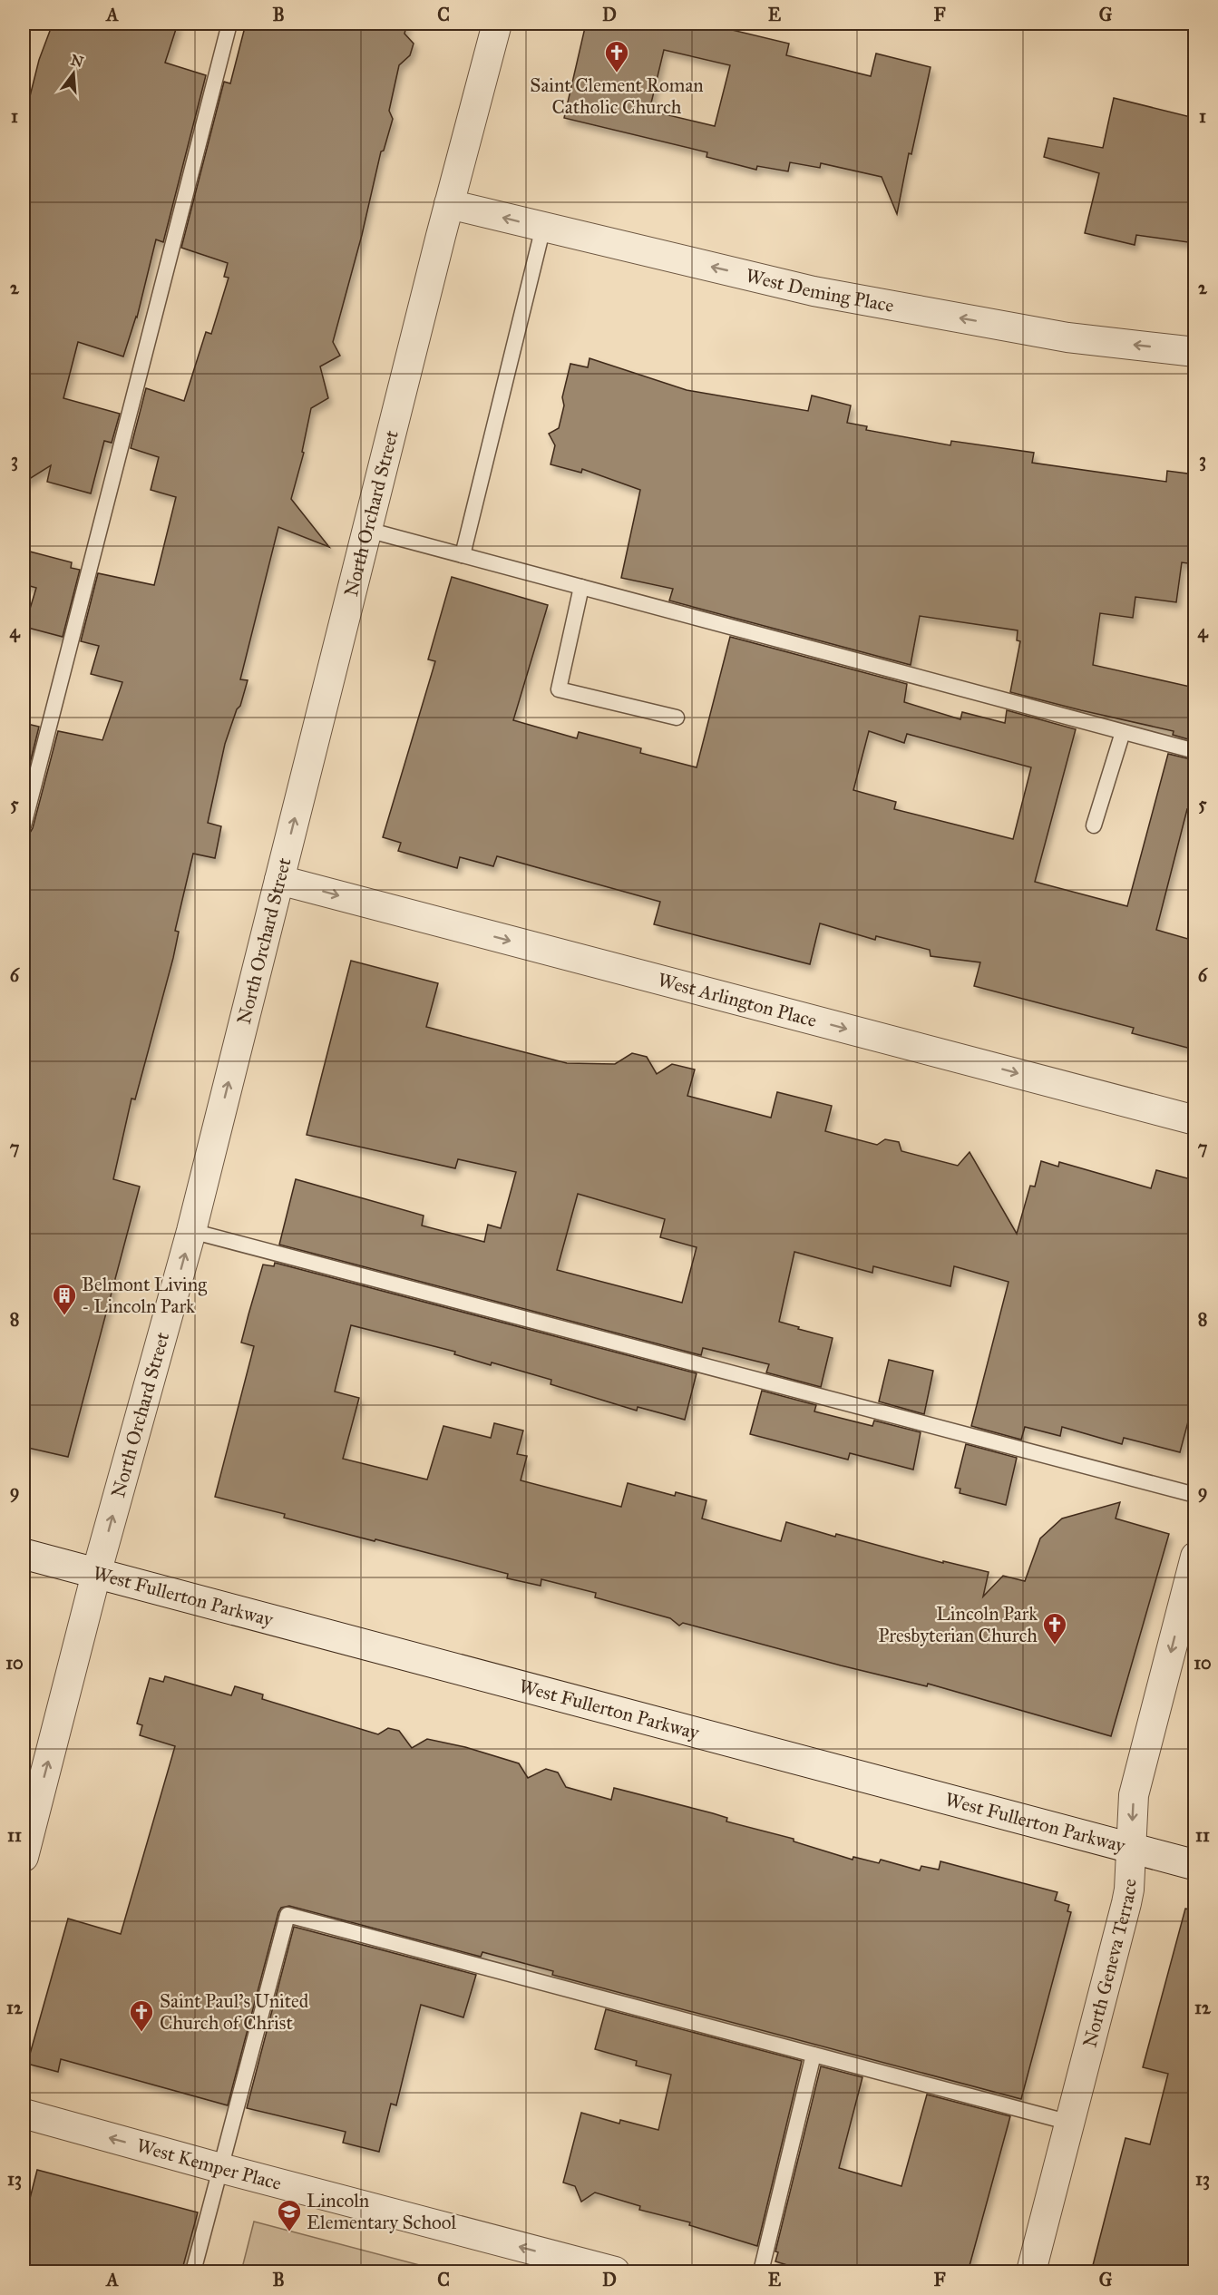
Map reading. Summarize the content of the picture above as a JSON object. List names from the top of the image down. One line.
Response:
{"streets":{"main road":["West Fullerton Parkway"],"street":["West Deming Place","North Orchard Street","West Arlington Place","North Geneva Terrace","West Kemper Place"]},"crossings":[["West Deming Place","North Orchard Street"],["North Orchard Street","West Arlington Place"],["North Orchard Street","West Fullerton Parkway"],["West Fullerton Parkway","North Geneva Terrace"]],"one_way":["West Deming Place","North Orchard Street","West Arlington Place","North Geneva Terrace","West Kemper Place"],"places":{"church":["Saint Clement Roman Catholic Church","Lincoln Park Presbyterian Church","Saint Paul's United Church of Christ"],"building":["Belmont Living - Lincoln Park"],"school or university":["Lincoln Elementary School"]},"north":"top","grid":{"columns":["A","B","C","D","E","F","G"],"rows":["1","2","3","4","5","6","7","8","9","10","11","12","13"]}}
